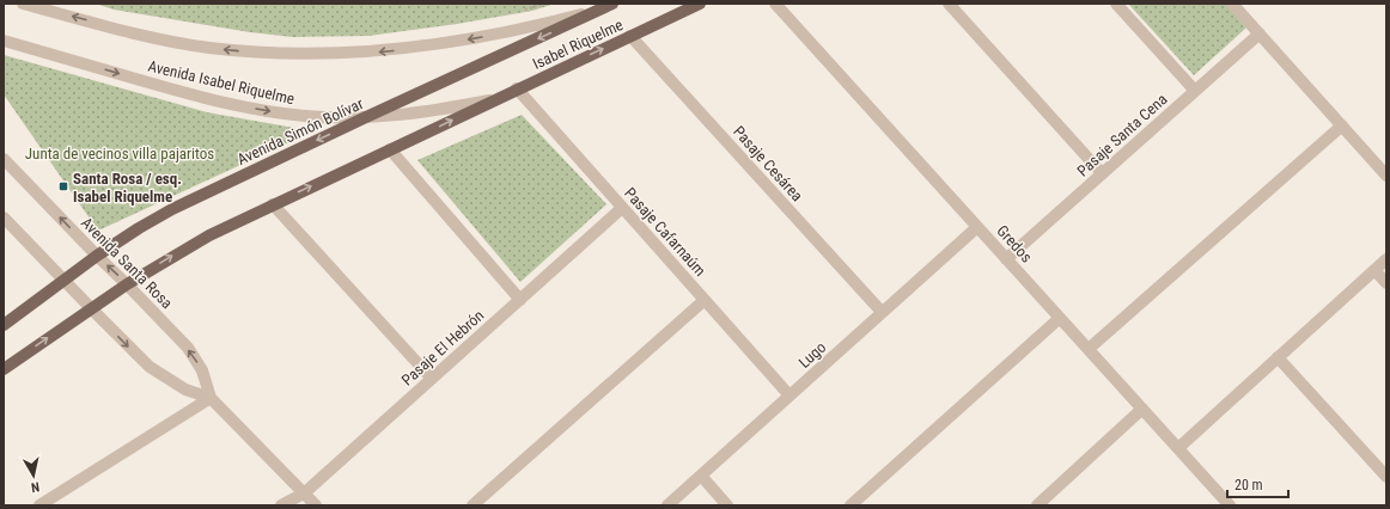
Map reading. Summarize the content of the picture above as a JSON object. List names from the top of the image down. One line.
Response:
{"streets":{"main road":["Isabel Riquelme","Avenida Isabel Riquelme","Avenida Simón Bolívar"],"street":["Pasaje Santa Cena","Pasaje Cesárea","Pasaje Cafarnaúm","Gredos","Avenida Santa Rosa","Pasaje El Hebrón","Lugo"]},"crossings":[["Isabel Riquelme","Avenida Isabel Riquelme"],["Isabel Riquelme","Pasaje Cesárea"],["Isabel Riquelme","Pasaje Cafarnaúm"],["Avenida Isabel Riquelme","Avenida Simón Bolívar"],["Avenida Simón Bolívar","Avenida Santa Rosa"],["Pasaje Santa Cena","Gredos"],["Pasaje Cesárea","Lugo"],["Pasaje Cafarnaúm","Pasaje El Hebrón"],["Pasaje Cafarnaúm","Lugo"],["Gredos","Lugo"],["Avenida Santa Rosa","Pasaje El Hebrón"]],"one_way":["Isabel Riquelme"],"parks":["Junta de vecinos villa pajaritos"],"places":{"transit":["Santa Rosa / esq. Isabel Riquelme"]},"scale_bar":"20 m","north":"bottom"}
